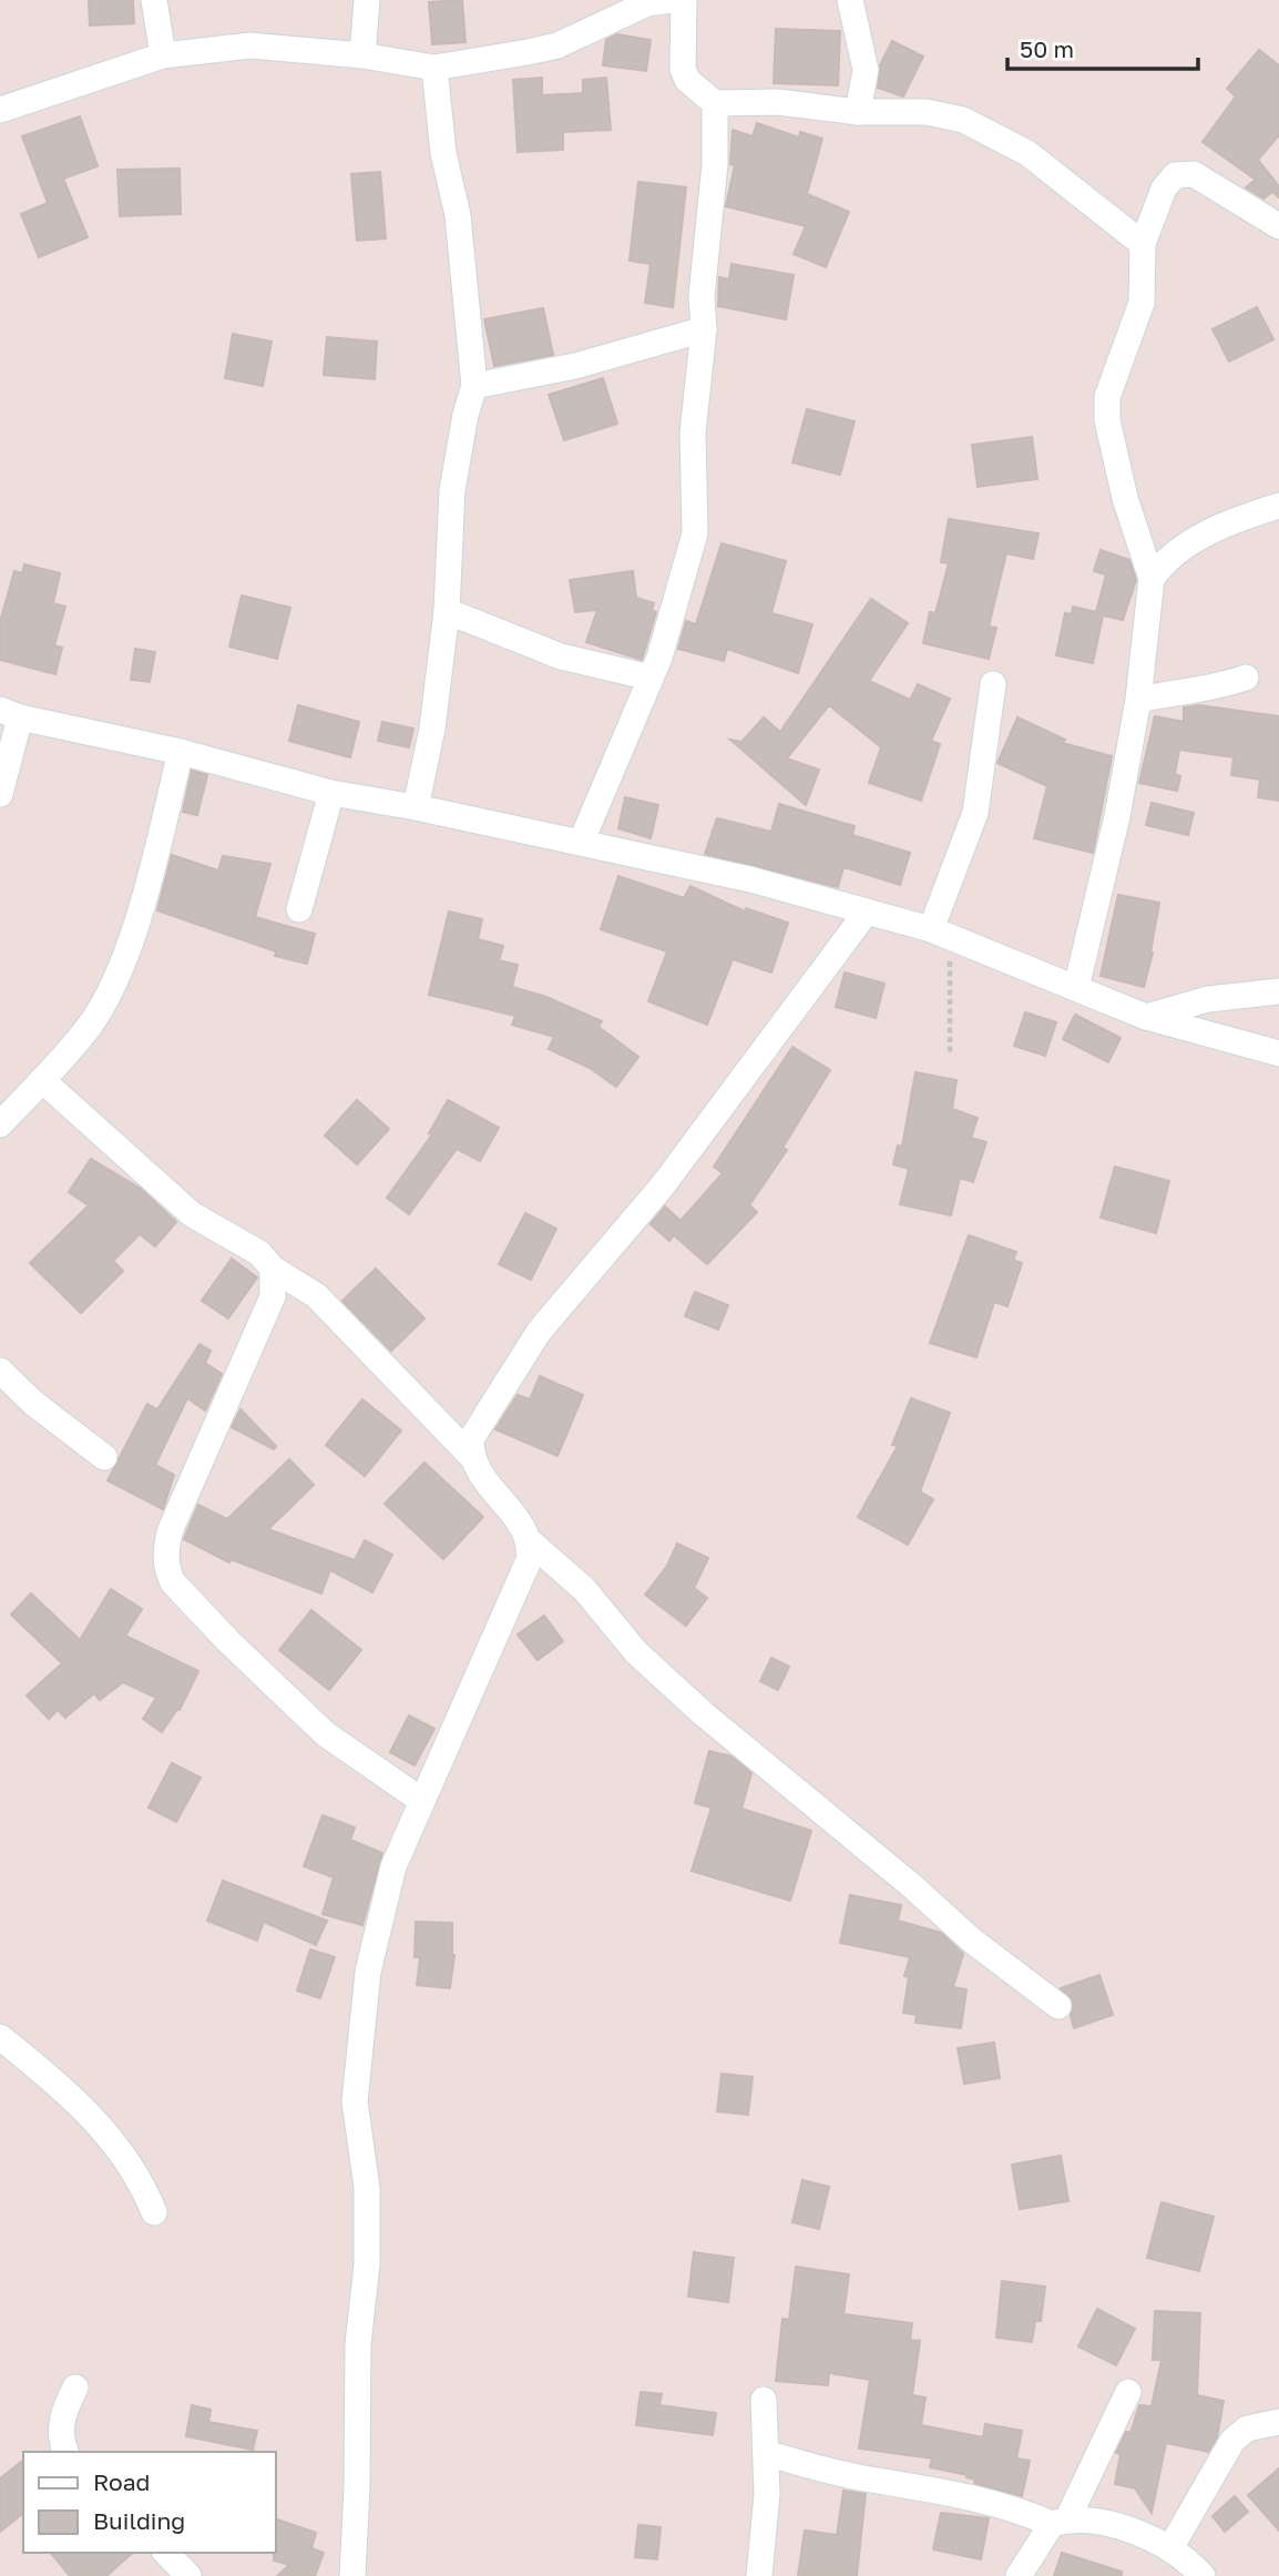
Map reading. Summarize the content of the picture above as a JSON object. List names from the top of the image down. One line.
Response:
{"legend":["Road","Building"],"scale_bar":"50 m"}
